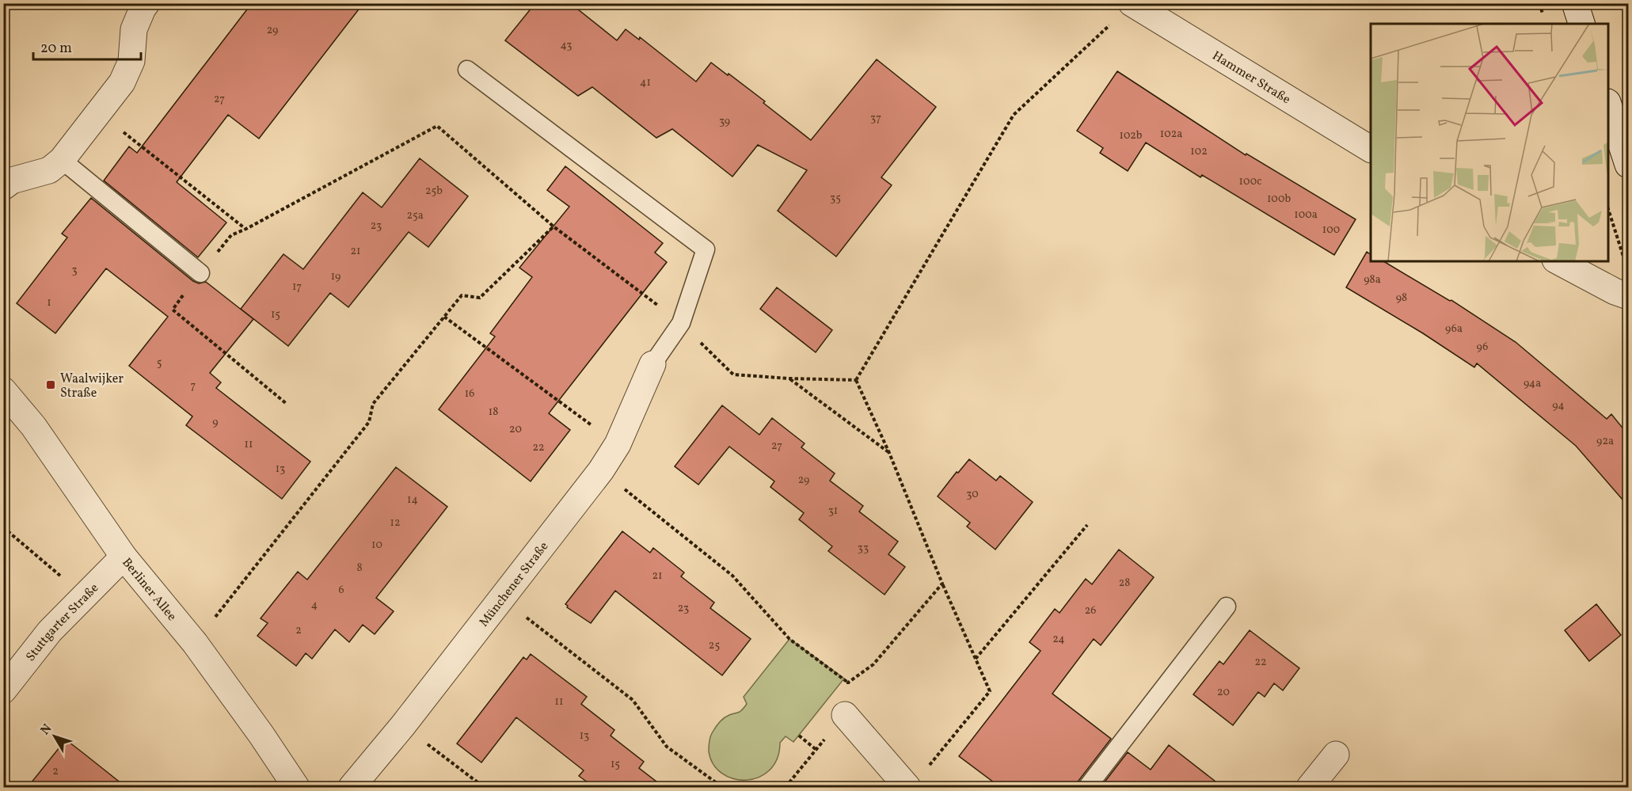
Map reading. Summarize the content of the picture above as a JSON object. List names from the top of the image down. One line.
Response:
{"streets":{"street":["Hammer Straße","Münchener Straße","Berliner Allee","Stuttgarter Straße"]},"crossings":[["Berliner Allee","Stuttgarter Straße"]],"places":{"transit":["Waalwijker Straße"]},"house_numbers":["29","43","41","27","37","39","102a","102b","102","100c","25b","35","100b","100a","25a","23","100","21","3","19","98a","17","98","1","15","96a","96","5","94a","7","16","94","18","9","20","92a","11","27","22","13","29","30","14","31","12","10","33","8","21","28","6","4","23","26","2","24","25","22","20","11","13","15","2"],"scale_bar":"20 m","north":"top left"}
